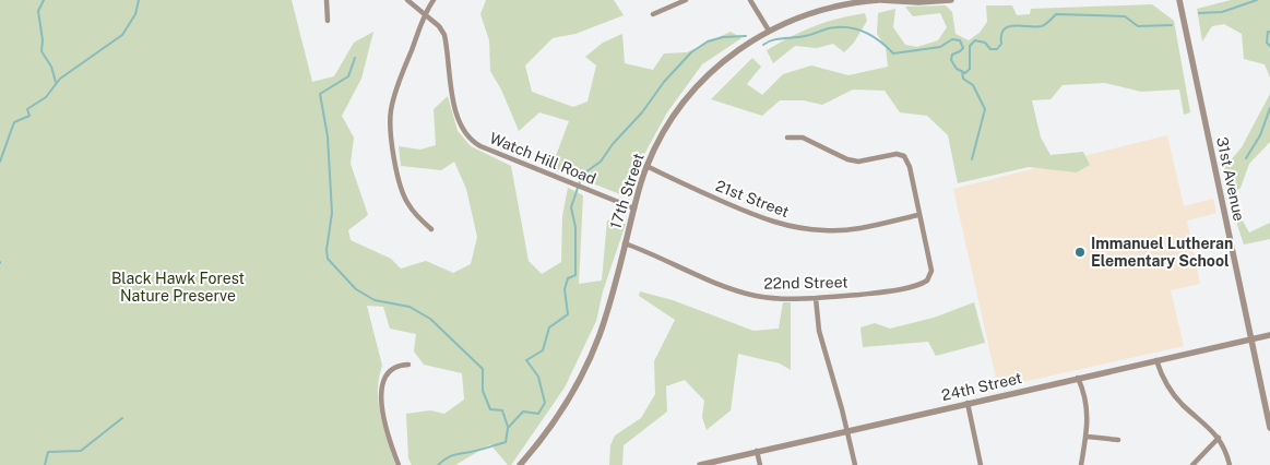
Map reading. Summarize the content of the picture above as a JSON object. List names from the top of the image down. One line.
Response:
{"streets":{"street":["Watch Hill Road","31st Avenue","17th Street","21st Street","22nd Street","24th Street"]},"crossings":[["Watch Hill Road","17th Street"],["31st Avenue","24th Street"],["17th Street","21st Street"],["17th Street","22nd Street"],["21st Street","22nd Street"]],"parks":["Black Hawk Forest Nature Preserve"],"places":["Immanuel Lutheran Elementary School"]}
